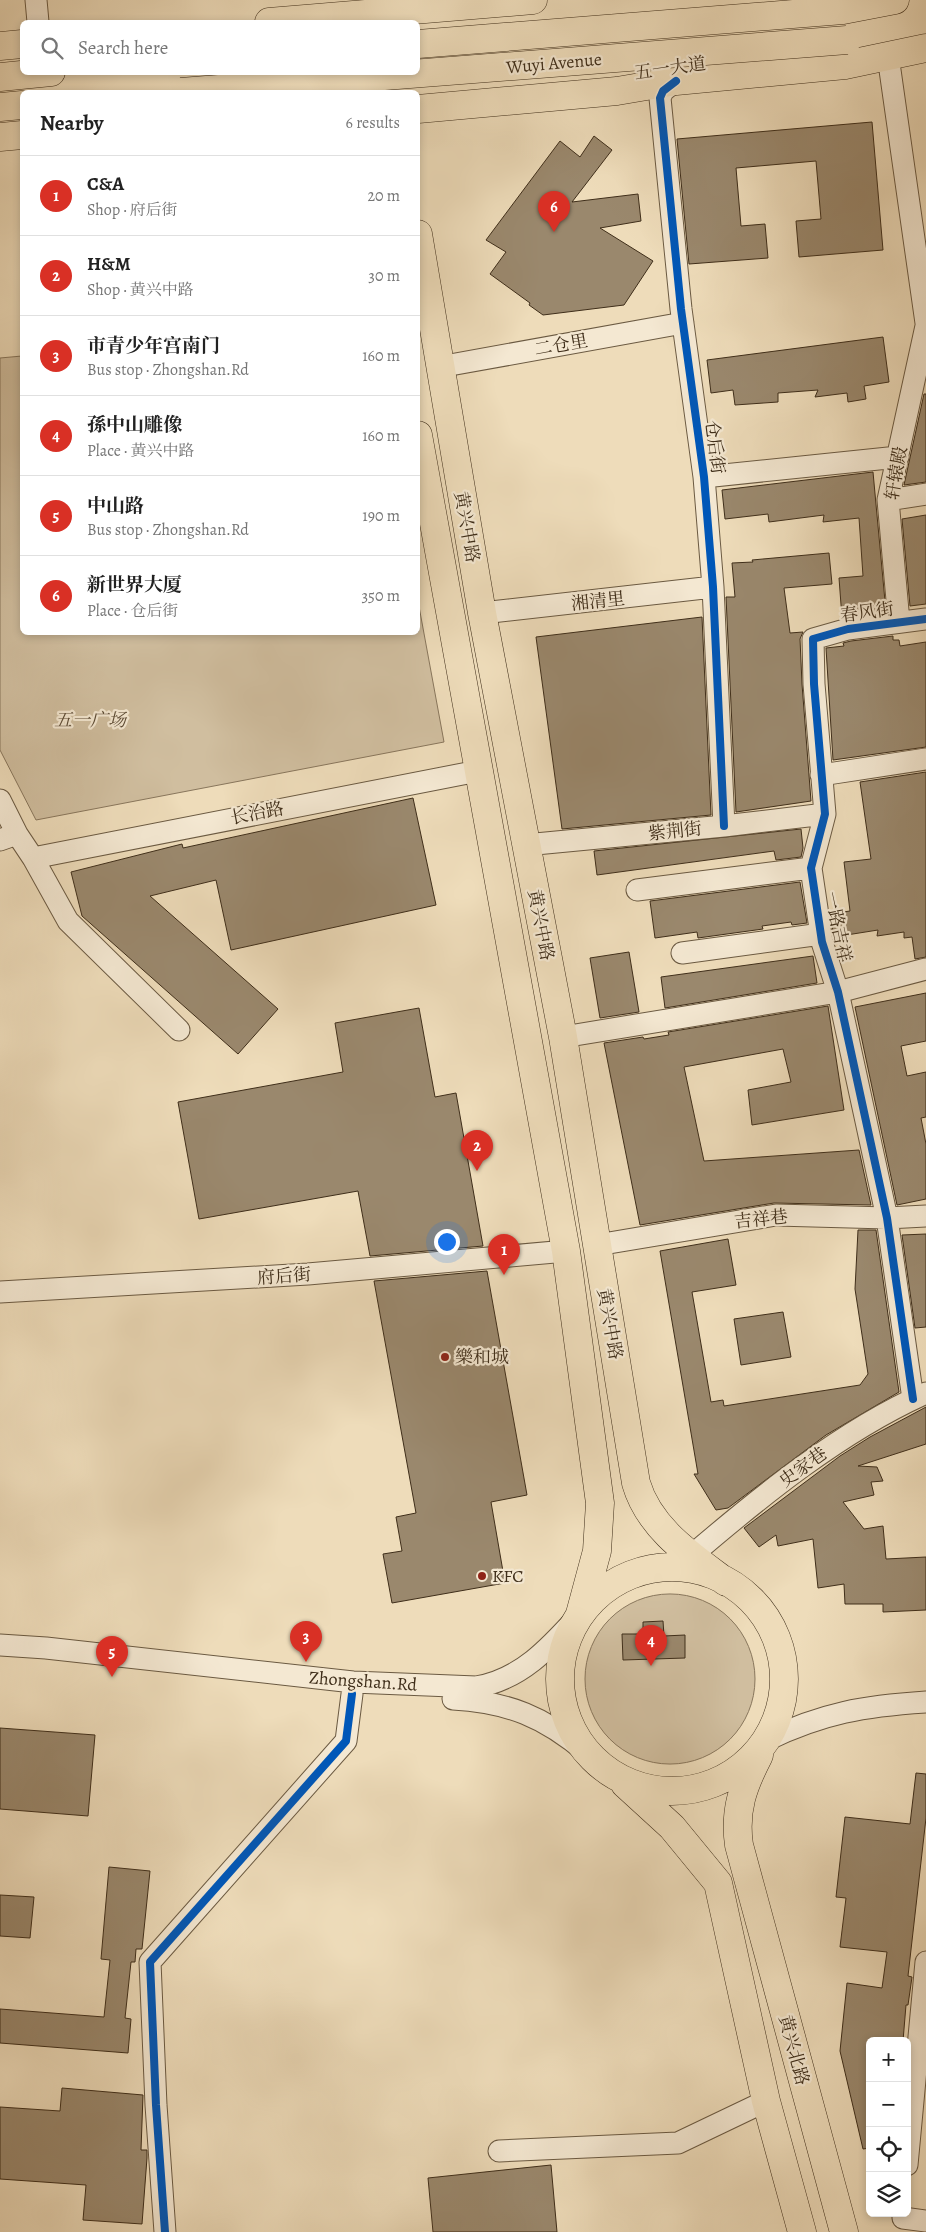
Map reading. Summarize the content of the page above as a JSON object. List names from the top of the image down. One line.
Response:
{"streets":{"main road":["Wuyi Avenue","五一大道","黄兴中路","黄兴北路"],"street":["二仓里","仓后街","轩辕殿","湘清里","春风街","长治路","紫荆街","一路吉祥","吉祥巷","府后街","史家巷","Zhongshan.Rd"]},"crossings":[["Wuyi Avenue","五一大道"],["五一大道","仓后街"],["五一大道","轩辕殿"],["二仓里","仓后街"],["二仓里","黄兴中路"],["仓后街","湘清里"],["仓后街","紫荆街"],["轩辕殿","春风街"],["黄兴中路","湘清里"],["黄兴中路","长治路"],["黄兴中路","紫荆街"],["黄兴中路","吉祥巷"],["黄兴中路","府后街"],["黄兴中路","史家巷"],["黄兴中路","Zhongshan.Rd"],["黄兴中路","黄兴北路"],["春风街","一路吉祥"],["紫荆街","一路吉祥"],["一路吉祥","吉祥巷"],["一路吉祥","史家巷"]],"parks":["五一广场"],"places":["樂和城","KFC"],"page":{"search":"Search here","heading":["Nearby","6 results"],"list":[{"mark":"1","name":"C&A","note":"Shop · 府后街","value":"20 m"},{"mark":"2","name":"H&M","note":"Shop · 黄兴中路","value":"30 m"},{"mark":"3","name":"市青少年宫南门","note":"Bus stop · Zhongshan.Rd","value":"160 m"},{"mark":"4","name":"孫中山雕像","note":"Place · 黄兴中路","value":"160 m"},{"mark":"5","name":"中山路","note":"Bus stop · Zhongshan.Rd","value":"190 m"},{"mark":"6","name":"新世界大厦","note":"Place · 仓后街","value":"350 m"}],"pins":["6","2","1","3","4","5"],"map_buttons":["+","−"]}}
